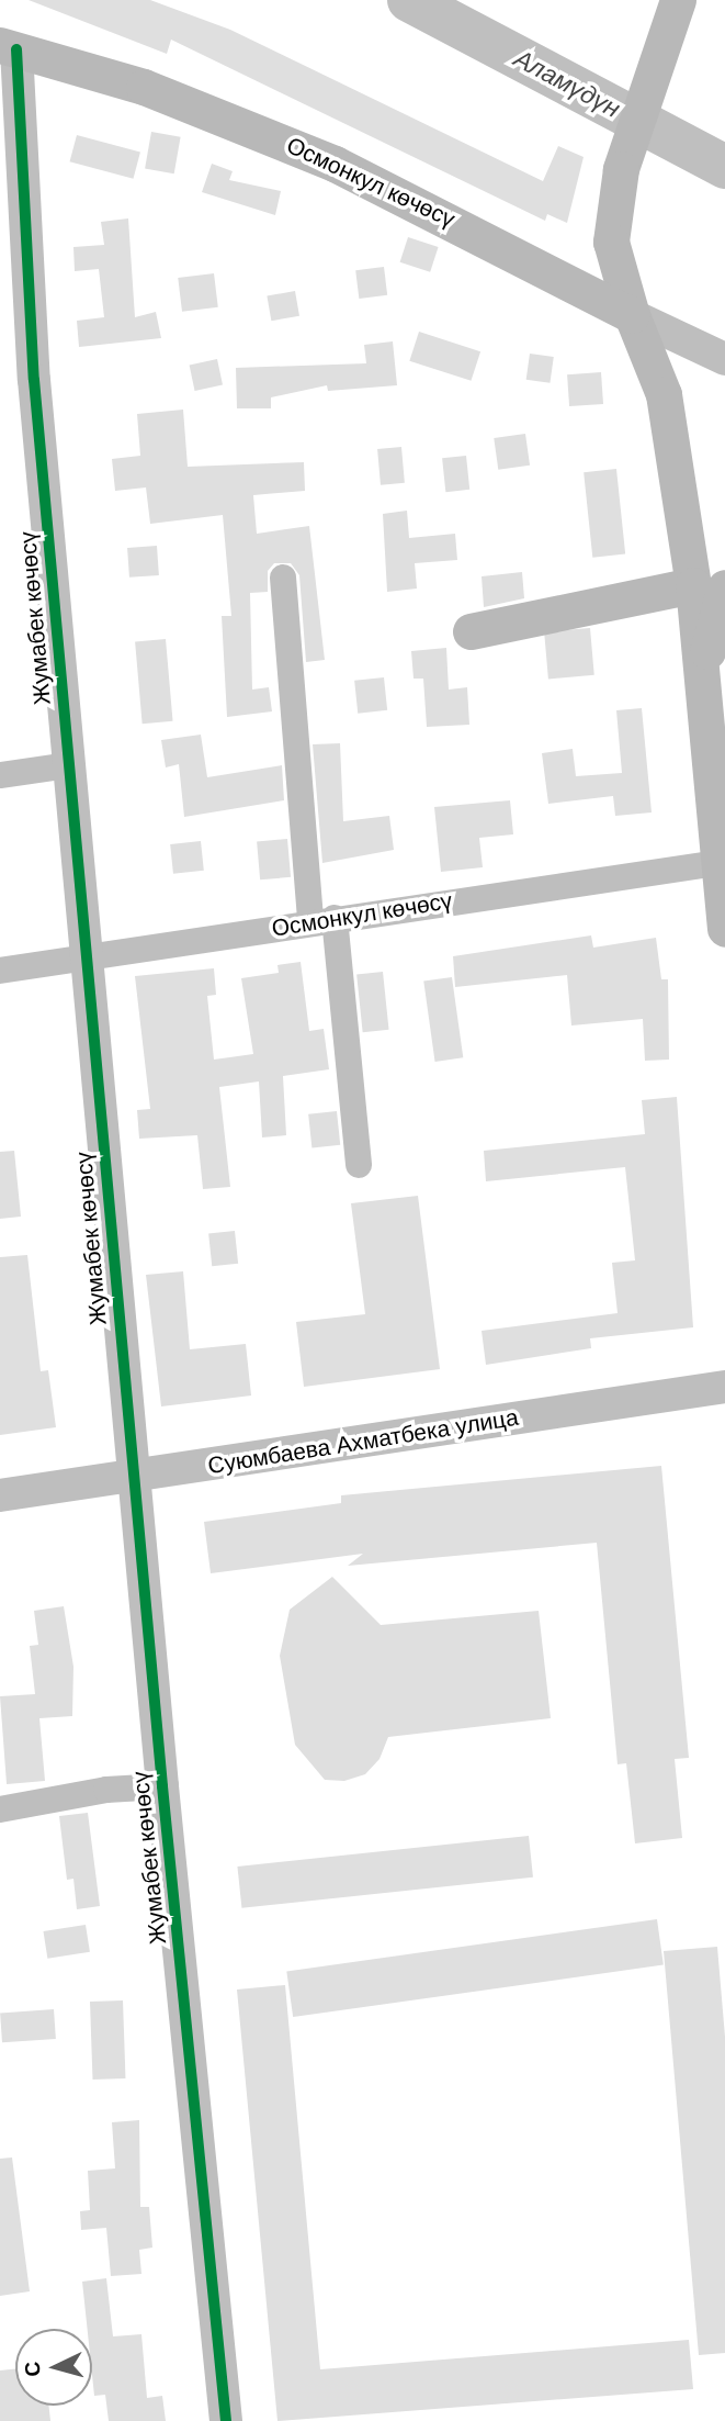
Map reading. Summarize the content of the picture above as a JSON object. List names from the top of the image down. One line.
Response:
{"streets":{"main road":["Осмонкул көчөсү"],"street":["Жумабек көчөсү","Суюмбаева Ахматбека улица"]},"crossings":[["Осмонкул көчөсү","Жумабек көчөсү"],["Жумабек көчөсү","Суюмбаева Ахматбека улица"]],"water":["Аламүдүн"],"north":"left"}
